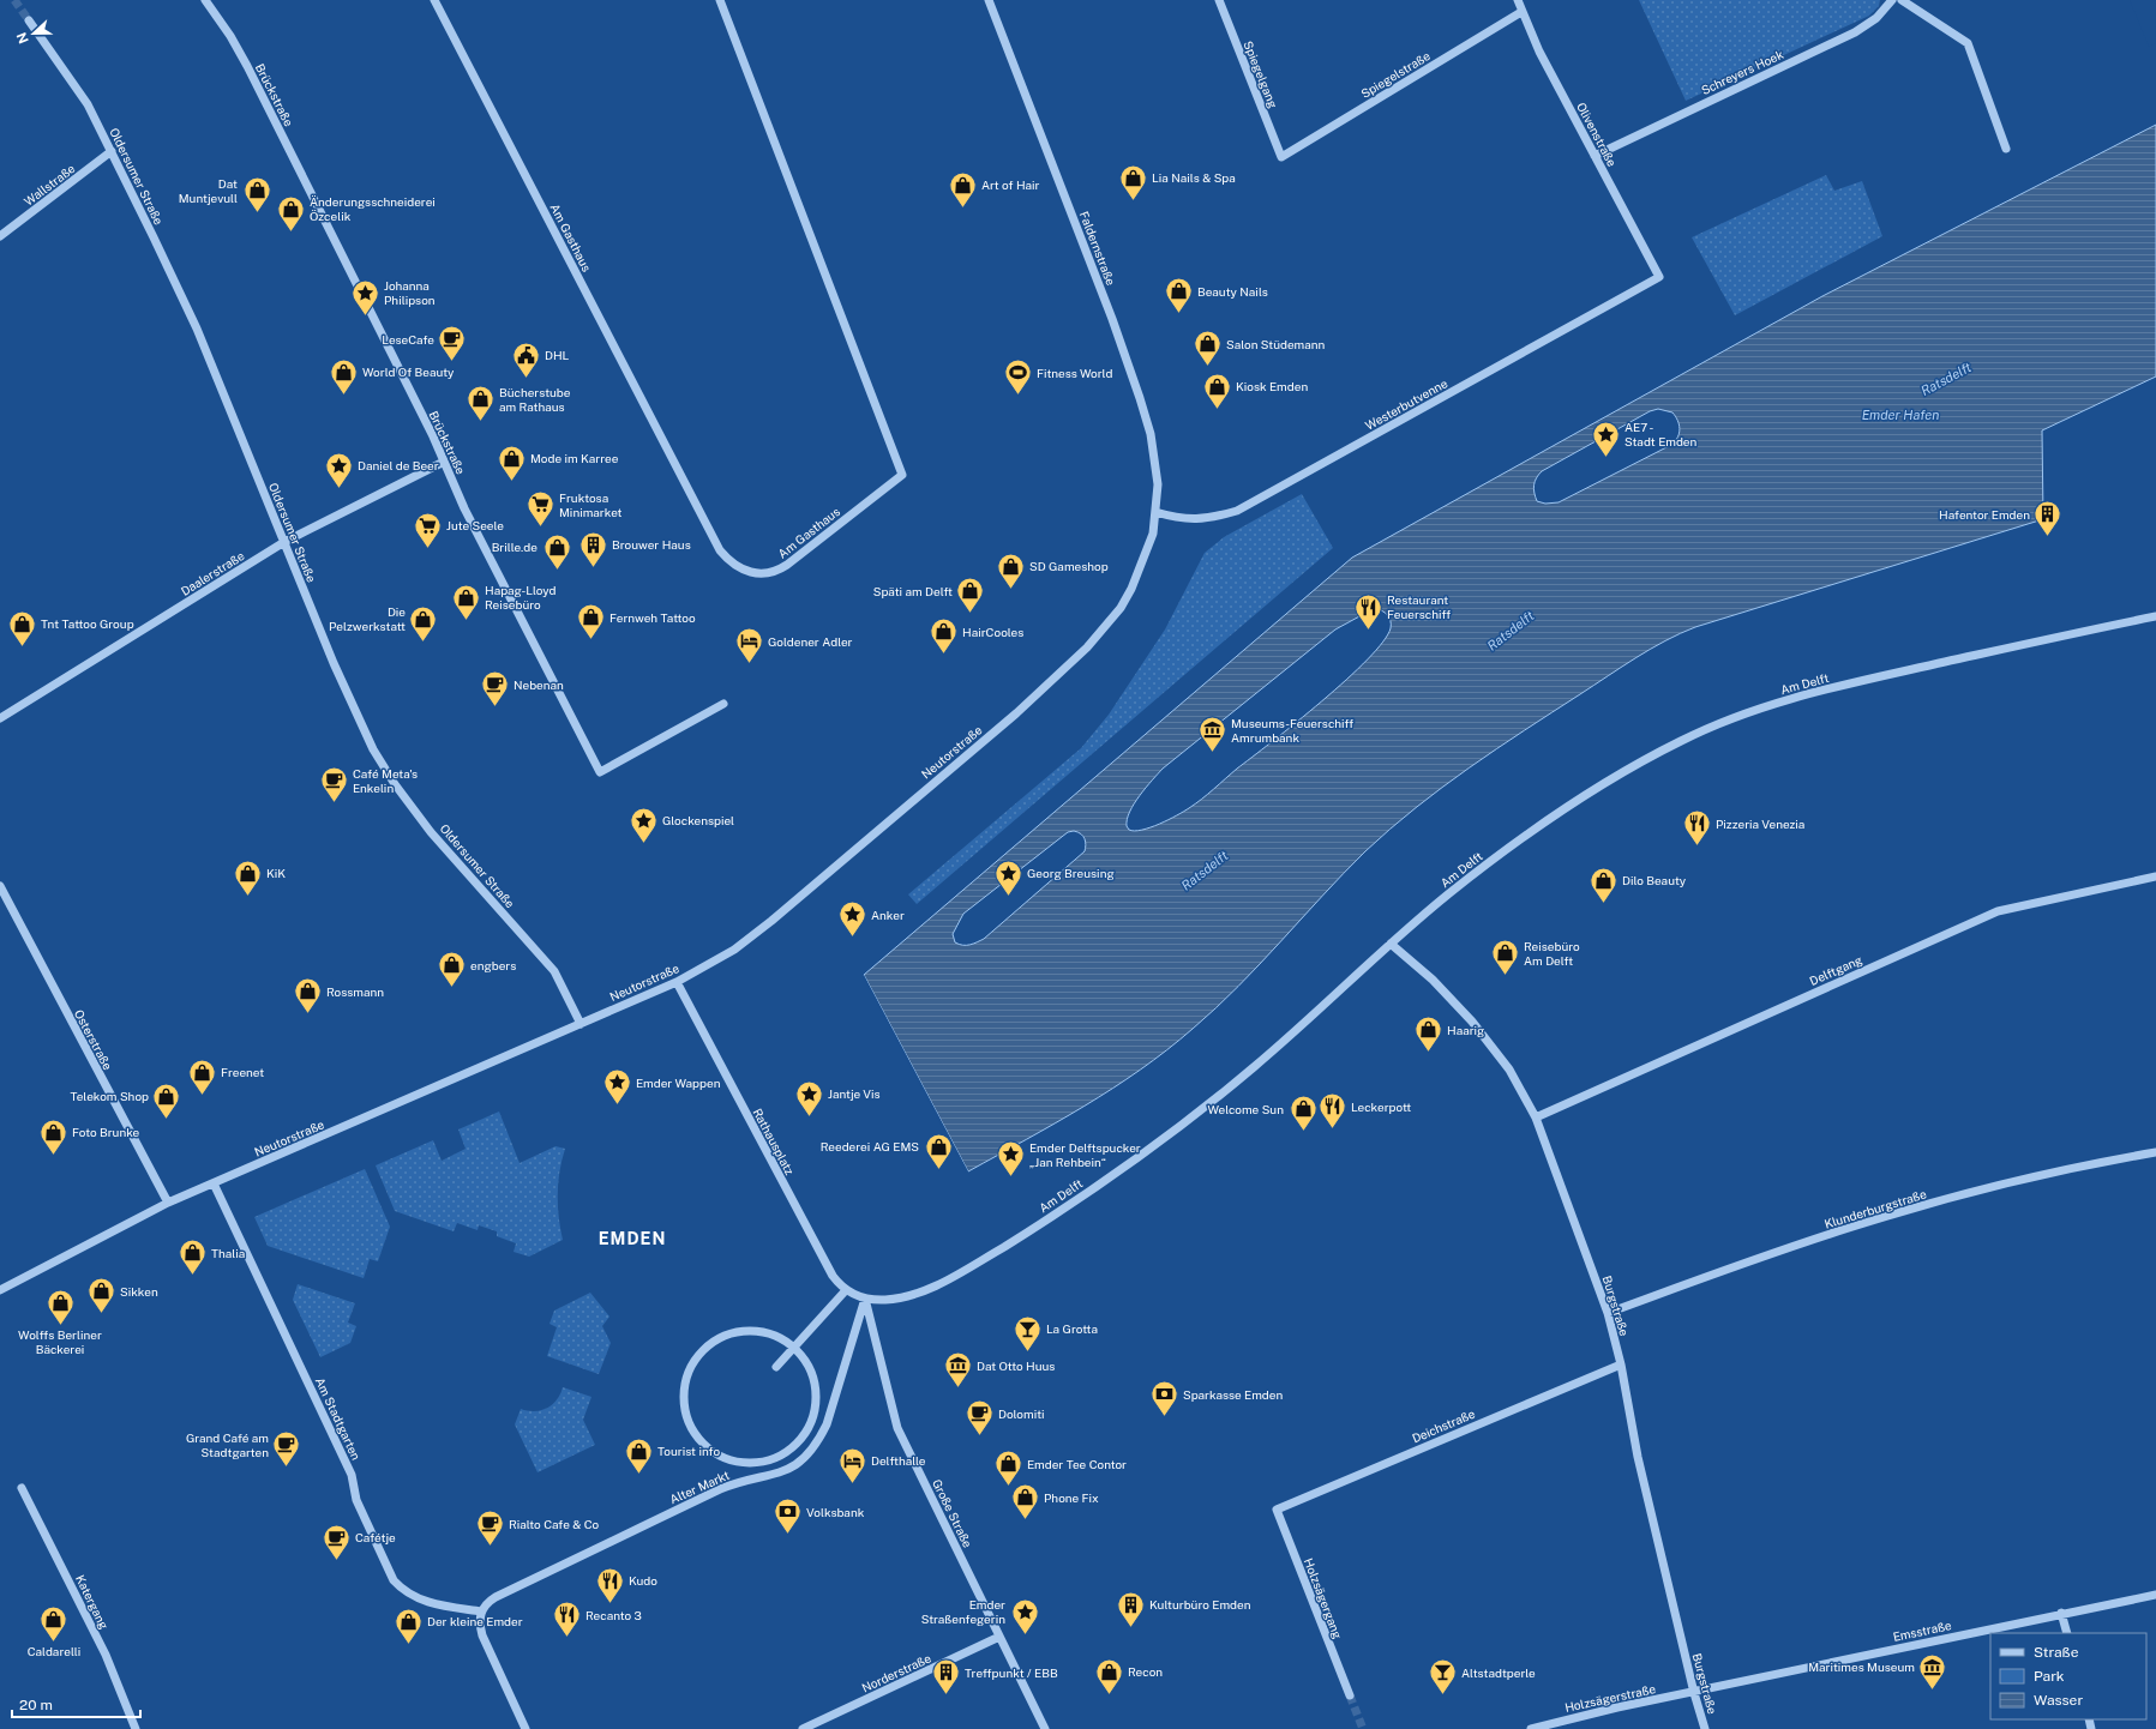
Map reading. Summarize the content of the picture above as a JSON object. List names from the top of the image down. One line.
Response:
{"streets":{"street":["Schreyers Hoek","Spiegelgang","Spiegelstraße","Brückstraße","Olivenstraße","Oldersumer Straße","Wallstraße","Am Gasthaus","Faldernstraße","Westerbutvenne","Daalerstraße","Am Delft","Neutorstraße","Delftgang","Osterstraße","Rathausplatz","Klunderburgstraße","Burgstraße","Am Stadtgarten","Deichstraße","Alter Markt","Große Straße","Holzsägergang","Katergang","Emsstraße","Norderstraße","Holzsägerstraße"]},"crossings":[["Schreyers Hoek","Olivenstraße"],["Spiegelgang","Spiegelstraße"],["Spiegelstraße","Olivenstraße"],["Brückstraße","Daalerstraße"],["Olivenstraße","Westerbutvenne"],["Oldersumer Straße","Wallstraße"],["Oldersumer Straße","Daalerstraße"],["Oldersumer Straße","Neutorstraße"],["Faldernstraße","Westerbutvenne"],["Faldernstraße","Neutorstraße"],["Westerbutvenne","Neutorstraße"],["Am Delft","Rathausplatz"],["Am Delft","Burgstraße"],["Am Delft","Alter Markt"],["Am Delft","Große Straße"],["Neutorstraße","Osterstraße"],["Neutorstraße","Rathausplatz"],["Neutorstraße","Am Stadtgarten"],["Delftgang","Burgstraße"],["Rathausplatz","Alter Markt"],["Rathausplatz","Große Straße"],["Klunderburgstraße","Burgstraße"],["Burgstraße","Deichstraße"],["Burgstraße","Emsstraße"],["Burgstraße","Holzsägerstraße"],["Am Stadtgarten","Alter Markt"],["Deichstraße","Holzsägergang"],["Alter Markt","Große Straße"],["Große Straße","Norderstraße"],["Emsstraße","Holzsägerstraße"]],"districts":["EMDEN"],"water":["Ratsdelft","Emder Hafen"],"places":{"shop":["Lia Nails & Spa","Art of Hair","Dat Muntjevull","Änderungsschneiderei Özcelik","Beauty Nails","Salon Stüdemann","World Of Beauty","Kiosk Emden","Bücherstube am Rathaus","Mode im Karree","Brille.de","SD Gameshop","Späti am Delft","Hapag-Lloyd Reisebüro","Fernweh Tattoo","Die Pelzwerkstatt","Tnt Tattoo Group","HairCooles","KiK","Dilo Beauty","Reisebüro Am Delft","engbers","Rossmann","Haarig","Freenet","Telekom Shop","Welcome Sun","Foto Brunke","Reederei AG EMS","Thalia","Sikken","Wolffs Berliner Bäckerei","Tourist info","Emder Tee Contor","Phone Fix","Caldarelli","Der kleine Emder","Recon"],"place":["Johanna Philipson","AE7 - Stadt Emden","Daniel de Beer","Glockenspiel","Georg Breusing","Anker","Emder Wappen","Jantje Vis","Emder Delftspucker „Jan Rehbein“","Emder Straßenfegerin"],"cafe":["LeseCafe","Nebenan","Café Meta's Enkelin","Dolomiti","Grand Café am Stadtgarten","Rialto Cafe & Co","Cafétje"],"public building":["DHL"],"sports":["Fitness World"],"supermarket":["Fruktosa Minimarket","Jute Seele"],"building":["Hafentor Emden","Brouwer Haus","Kulturbüro Emden","Treffpunkt / EBB"],"restaurant":["Restaurant Feuerschiff","Pizzeria Venezia","Leckerpott","Kudo","Recanto 3"],"hotel":["Goldener Adler","Delfthalle"],"museum":["Museums-Feuerschiff Amrumbank","Dat Otto Huus","Maritimes Museum"],"bar":["La Grotta","Altstadtperle"],"bank":["Sparkasse Emden","Volksbank"]},"legend":["Straße","Park","Wasser"],"scale_bar":"20 m","north":"left"}
